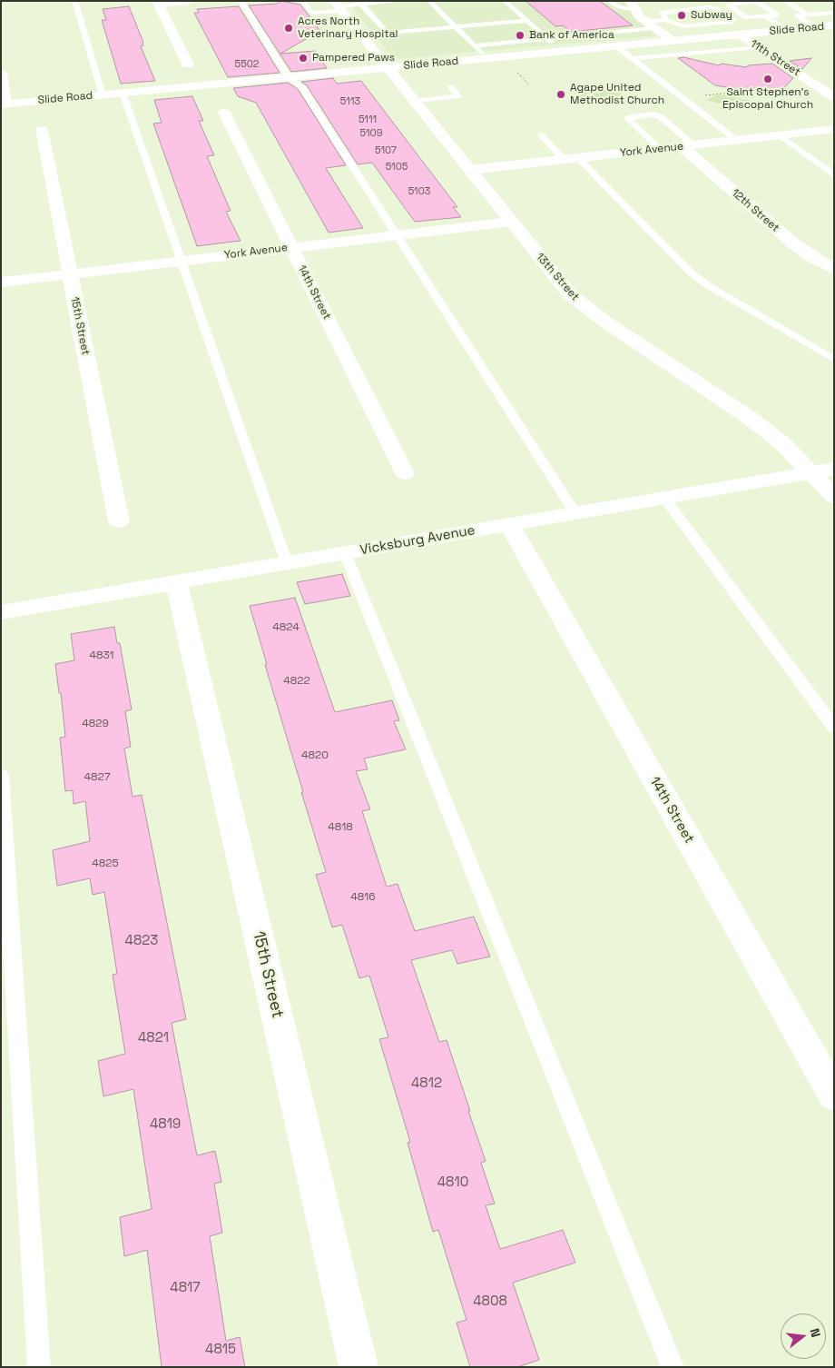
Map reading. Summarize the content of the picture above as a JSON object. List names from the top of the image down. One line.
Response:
{"streets":{"street":["Slide Road","11th Street","York Avenue","12th Street","13th Street","14th Street","15th Street","Vicksburg Avenue"]},"crossings":[["Slide Road","11th Street"],["Slide Road","13th Street"],["York Avenue","12th Street"],["York Avenue","13th Street"],["York Avenue","14th Street"],["York Avenue","15th Street"],["13th Street","Vicksburg Avenue"],["14th Street","Vicksburg Avenue"],["15th Street","Vicksburg Avenue"]],"places":["Subway","Acres North Veterinary Hospital","Bank of America","Pampered Paws","Saint Stephen's Episcopal Church","Agape United Methodist Church"],"house_numbers":["5502","5113","5111","5109","5107","5105","5103","4824","4831","4822","4829","4820","4827","4818","4825","4816","4823","4821","4812","4819","4810","4817","4808","4815"],"north":"right"}
